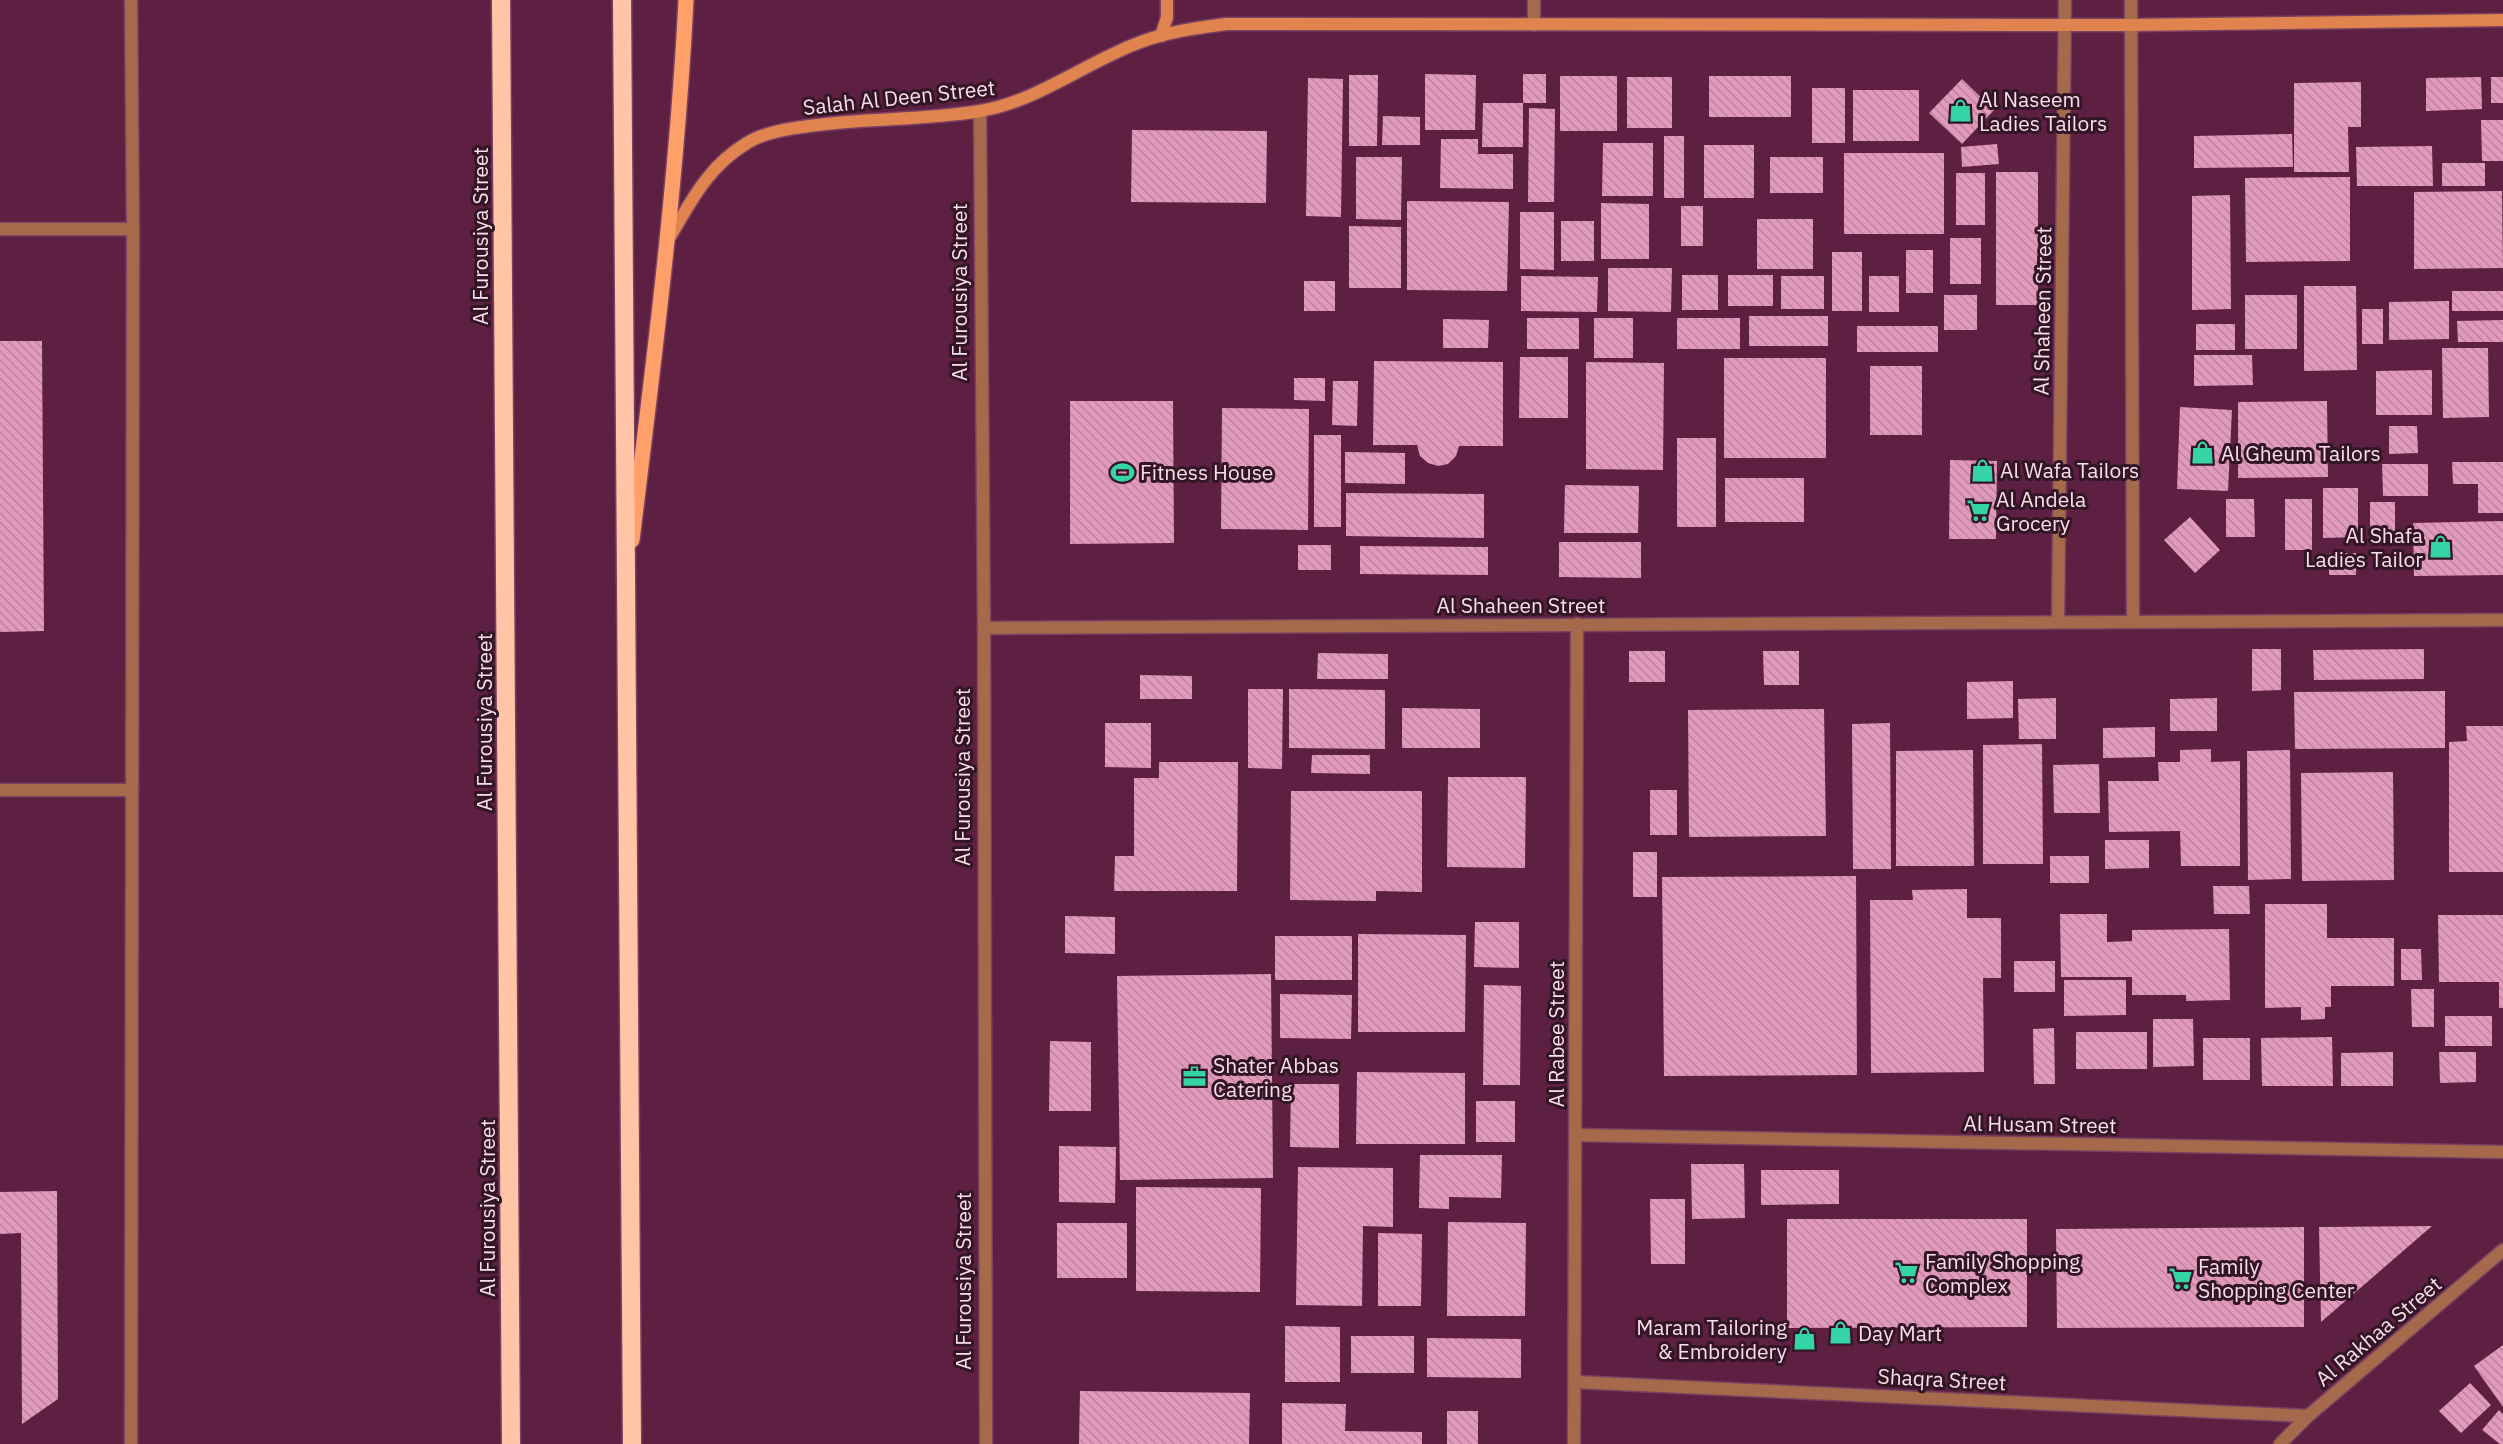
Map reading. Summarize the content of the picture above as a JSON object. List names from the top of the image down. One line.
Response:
{"streets":{"highway":["Al Furousiya Street"],"street":["Salah Al Deen Street","Al Shaheen Street","Al Rabee Street","Al Husam Street","Al Rakhaa Street","Shaqra Street"]},"crossings":[["Salah Al Deen Street","Al Furousiya Street"],["Salah Al Deen Street","Al Shaheen Street"],["Al Furousiya Street","Al Shaheen Street"],["Al Shaheen Street","Al Rabee Street"],["Al Rabee Street","Al Husam Street"],["Al Rabee Street","Shaqra Street"],["Al Rakhaa Street","Shaqra Street"]],"places":{"shop":["Al Naseem Ladies Tailors","Al Gheum Tailors","Al Wafa Tailors","Al Shafa Ladies Tailor","Day Mart","Maram Tailoring & Embroidery"],"sports":["Fitness House"],"supermarket":["Al Andela Grocery","Family Shopping Complex","Family Shopping Center"],"office":["Shater Abbas Catering"]}}
